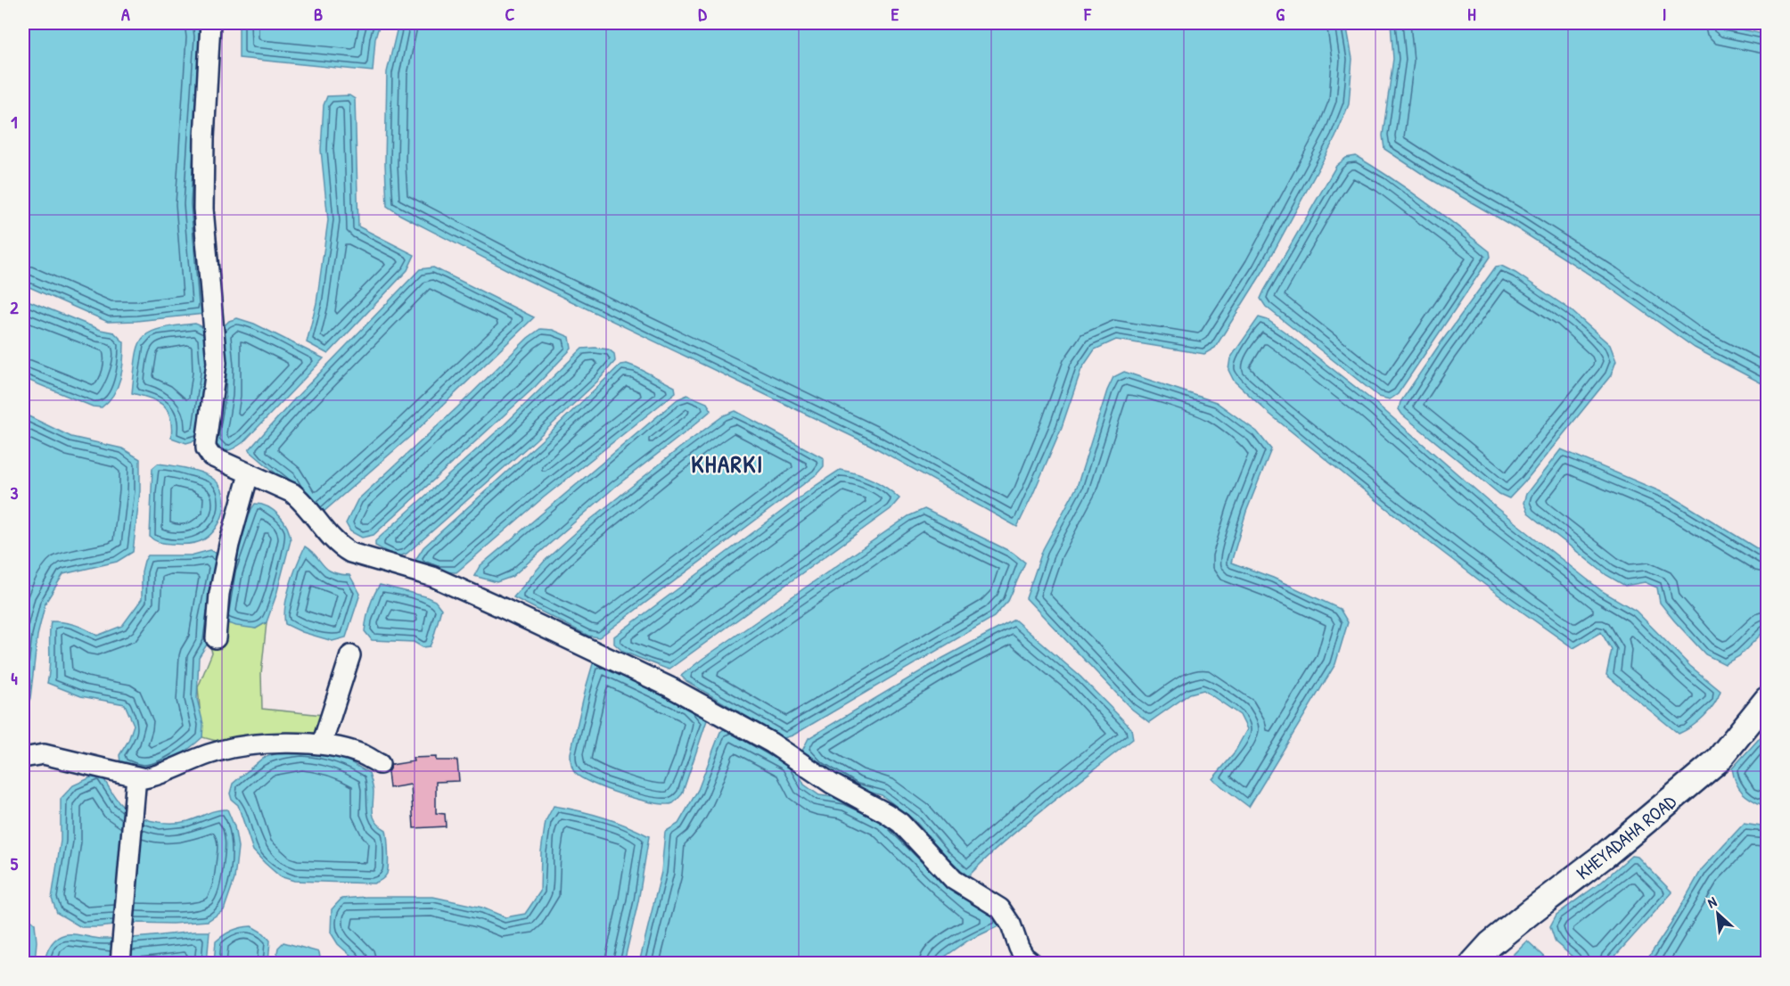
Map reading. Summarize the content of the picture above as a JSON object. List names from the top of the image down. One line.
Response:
{"streets":{"main road":["KHEYADAHA ROAD"]},"districts":["KHARKI"],"north":"top left","grid":{"columns":["A","B","C","D","E","F","G","H","I"],"rows":["1","2","3","4","5"]}}
